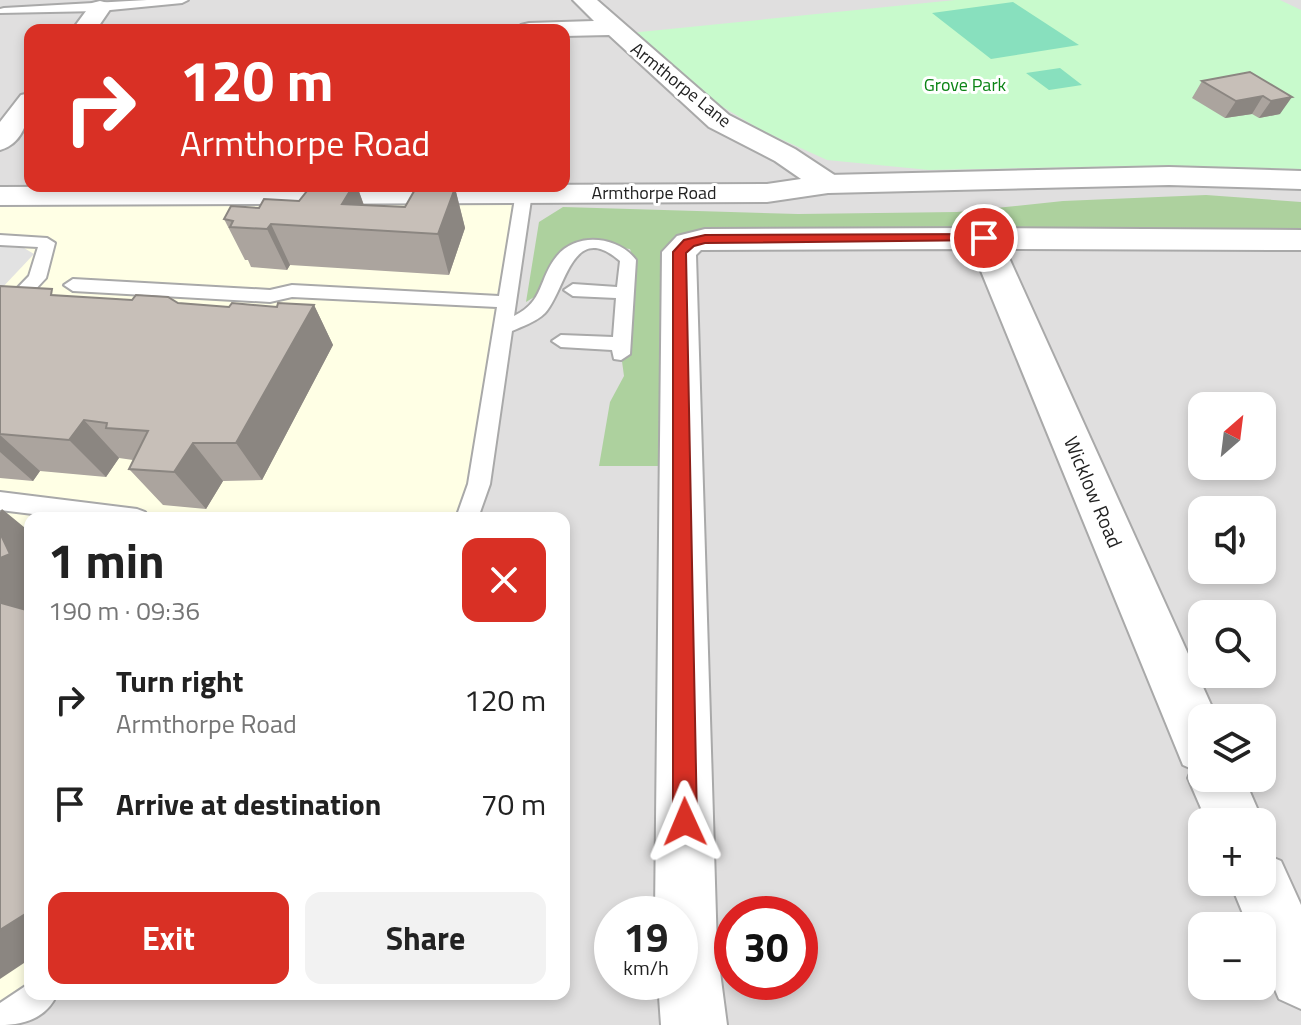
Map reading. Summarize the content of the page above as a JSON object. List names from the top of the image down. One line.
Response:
{"streets":{"street":["Armthorpe Lane","Armthorpe Road","Wicklow Road"]},"crossings":[["Armthorpe Lane","Armthorpe Road"]],"parks":["Grove Park"],"north":"top right","page":{"turn":["120 m","Armthorpe Road"],"map_buttons":["+","−"],"heading":["1 min","190 m · 09:36"],"list":[{"name":"Turn right","note":"Armthorpe Road","value":"120 m"},{"name":"Arrive at destination","value":"70 m"}],"buttons":["Exit","Share"],"speed":"19 km/h","limit":"30"}}
